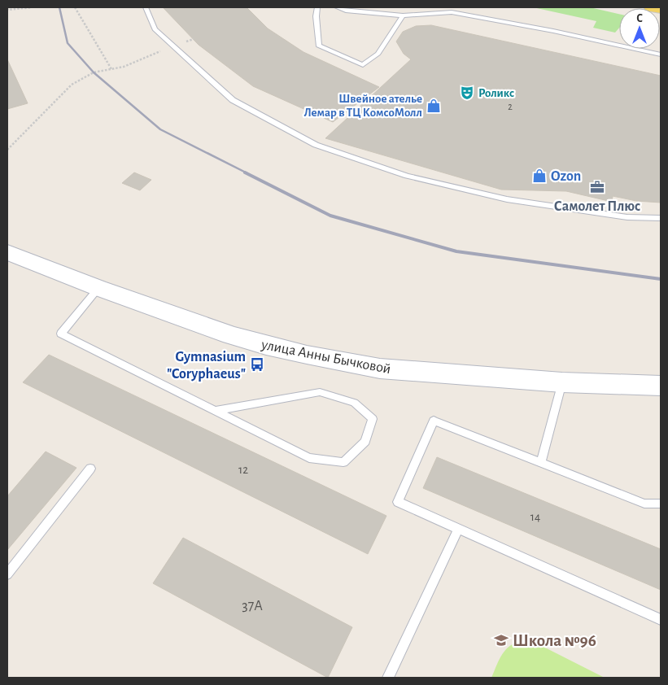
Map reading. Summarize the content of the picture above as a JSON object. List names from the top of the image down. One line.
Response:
{"streets":{"street":["улица Анны Бычковой"]},"places":{"theatre":["Роликс"],"shop":["Швейное ателье Лемар в ТЦ КомсоМолл","Ozon"],"office":["Самолет Плюс"],"bus stop":["Gymnasium \"Coryphaeus\""],"school or university":["Школа №96"]},"house_numbers":["2","12","14","37А"],"north":"top"}
